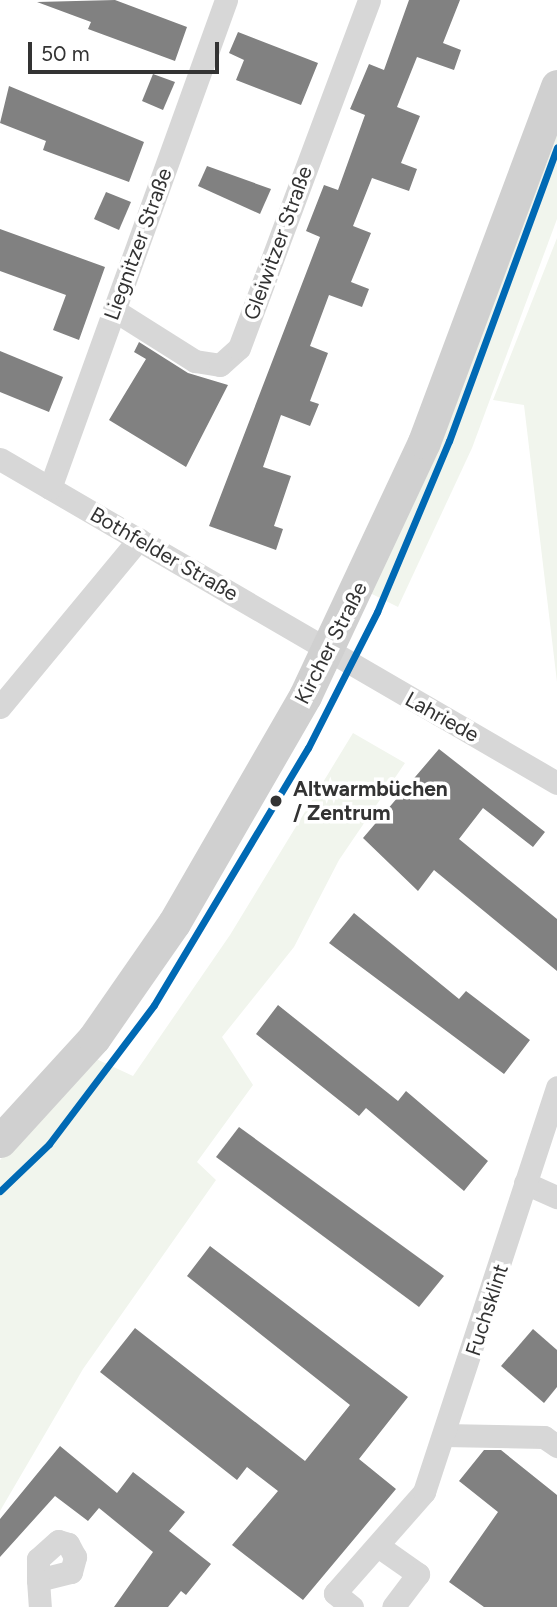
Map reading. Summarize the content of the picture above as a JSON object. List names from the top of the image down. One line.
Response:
{"streets":{"main road":["Kircher Straße"],"street":["Gleiwitzer Straße","Liegnitzer Straße","Bothfelder Straße","Lahriede","Fuchsklint"]},"crossings":[["Gleiwitzer Straße","Liegnitzer Straße"],["Liegnitzer Straße","Bothfelder Straße"],["Bothfelder Straße","Kircher Straße"],["Bothfelder Straße","Lahriede"],["Kircher Straße","Lahriede"]],"places":["Altwarmbüchen / Zentrum"],"scale_bar":"50 m"}
